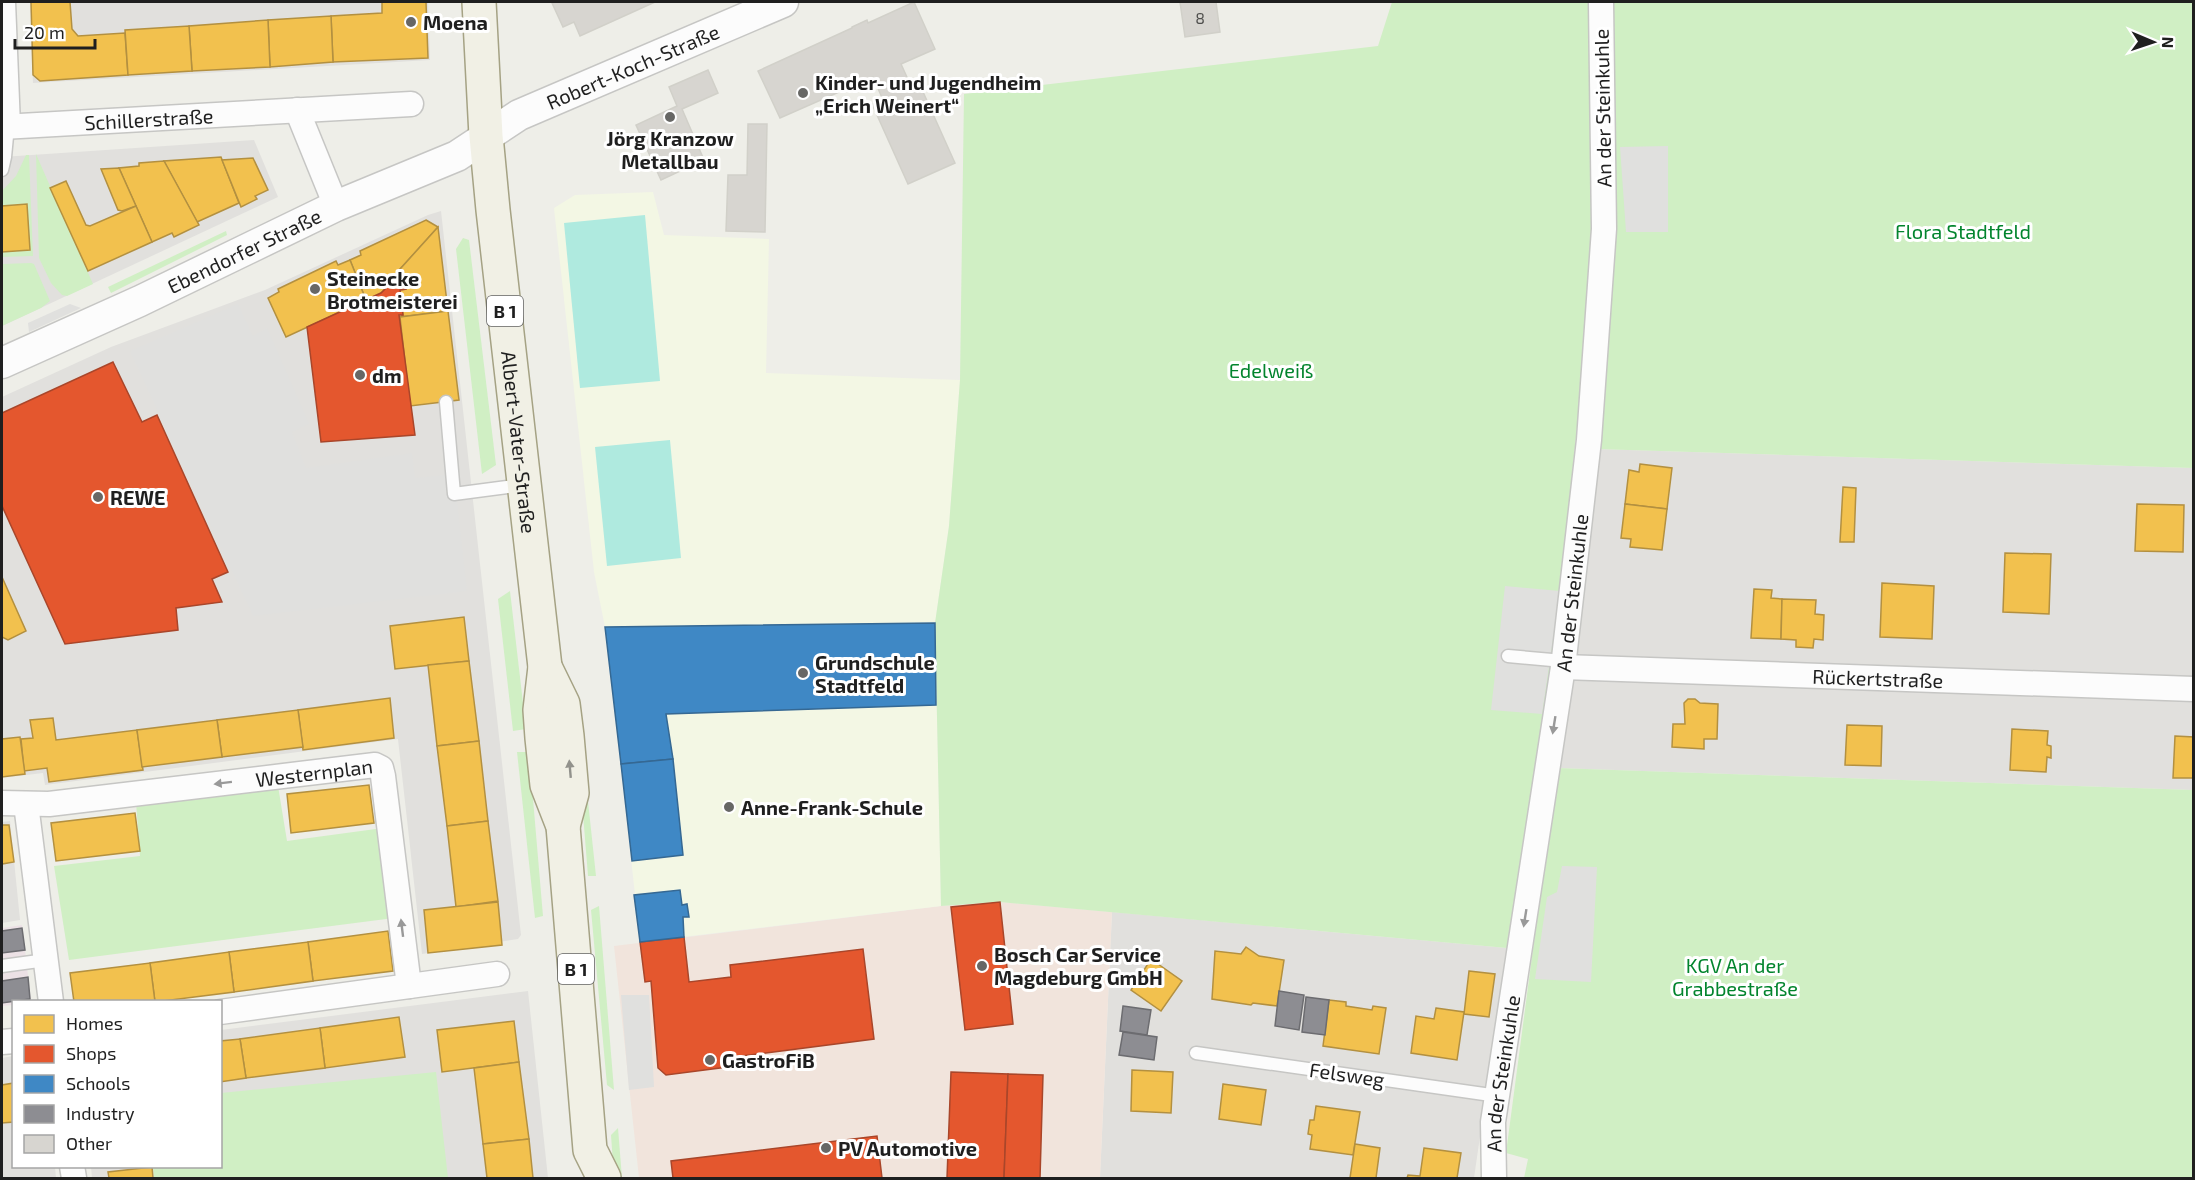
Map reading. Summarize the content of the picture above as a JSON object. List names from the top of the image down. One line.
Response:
{"streets":{"main road":["B 1","Albert-Vater-Straße"],"street":["Robert-Koch-Straße","An der Steinkuhle","Schillerstraße","Ebendorfer Straße","Rückertstraße","Westernplan"],"lane":["Felsweg"]},"crossings":[["Robert-Koch-Straße","Ebendorfer Straße"],["Robert-Koch-Straße","Albert-Vater-Straße"],["An der Steinkuhle","Rückertstraße"],["An der Steinkuhle","Felsweg"],["Ebendorfer Straße","Albert-Vater-Straße"]],"one_way":["An der Steinkuhle"],"parks":["Flora Stadtfeld","Edelweiß","KGV An der Grabbestraße"],"places":["Moena","Kinder- und Jugendheim „Erich Weinert“","Jörg Kranzow Metallbau","Steinecke Brotmeisterei","dm","REWE","Grundschule Stadtfeld","Anne-Frank-Schule","Bosch Car Service Magdeburg GmbH","GastroFiB","PV Automotive"],"house_numbers":["8"],"legend":["Homes","Shops","Schools","Industry","Other"],"scale_bar":"20 m","north":"right"}
